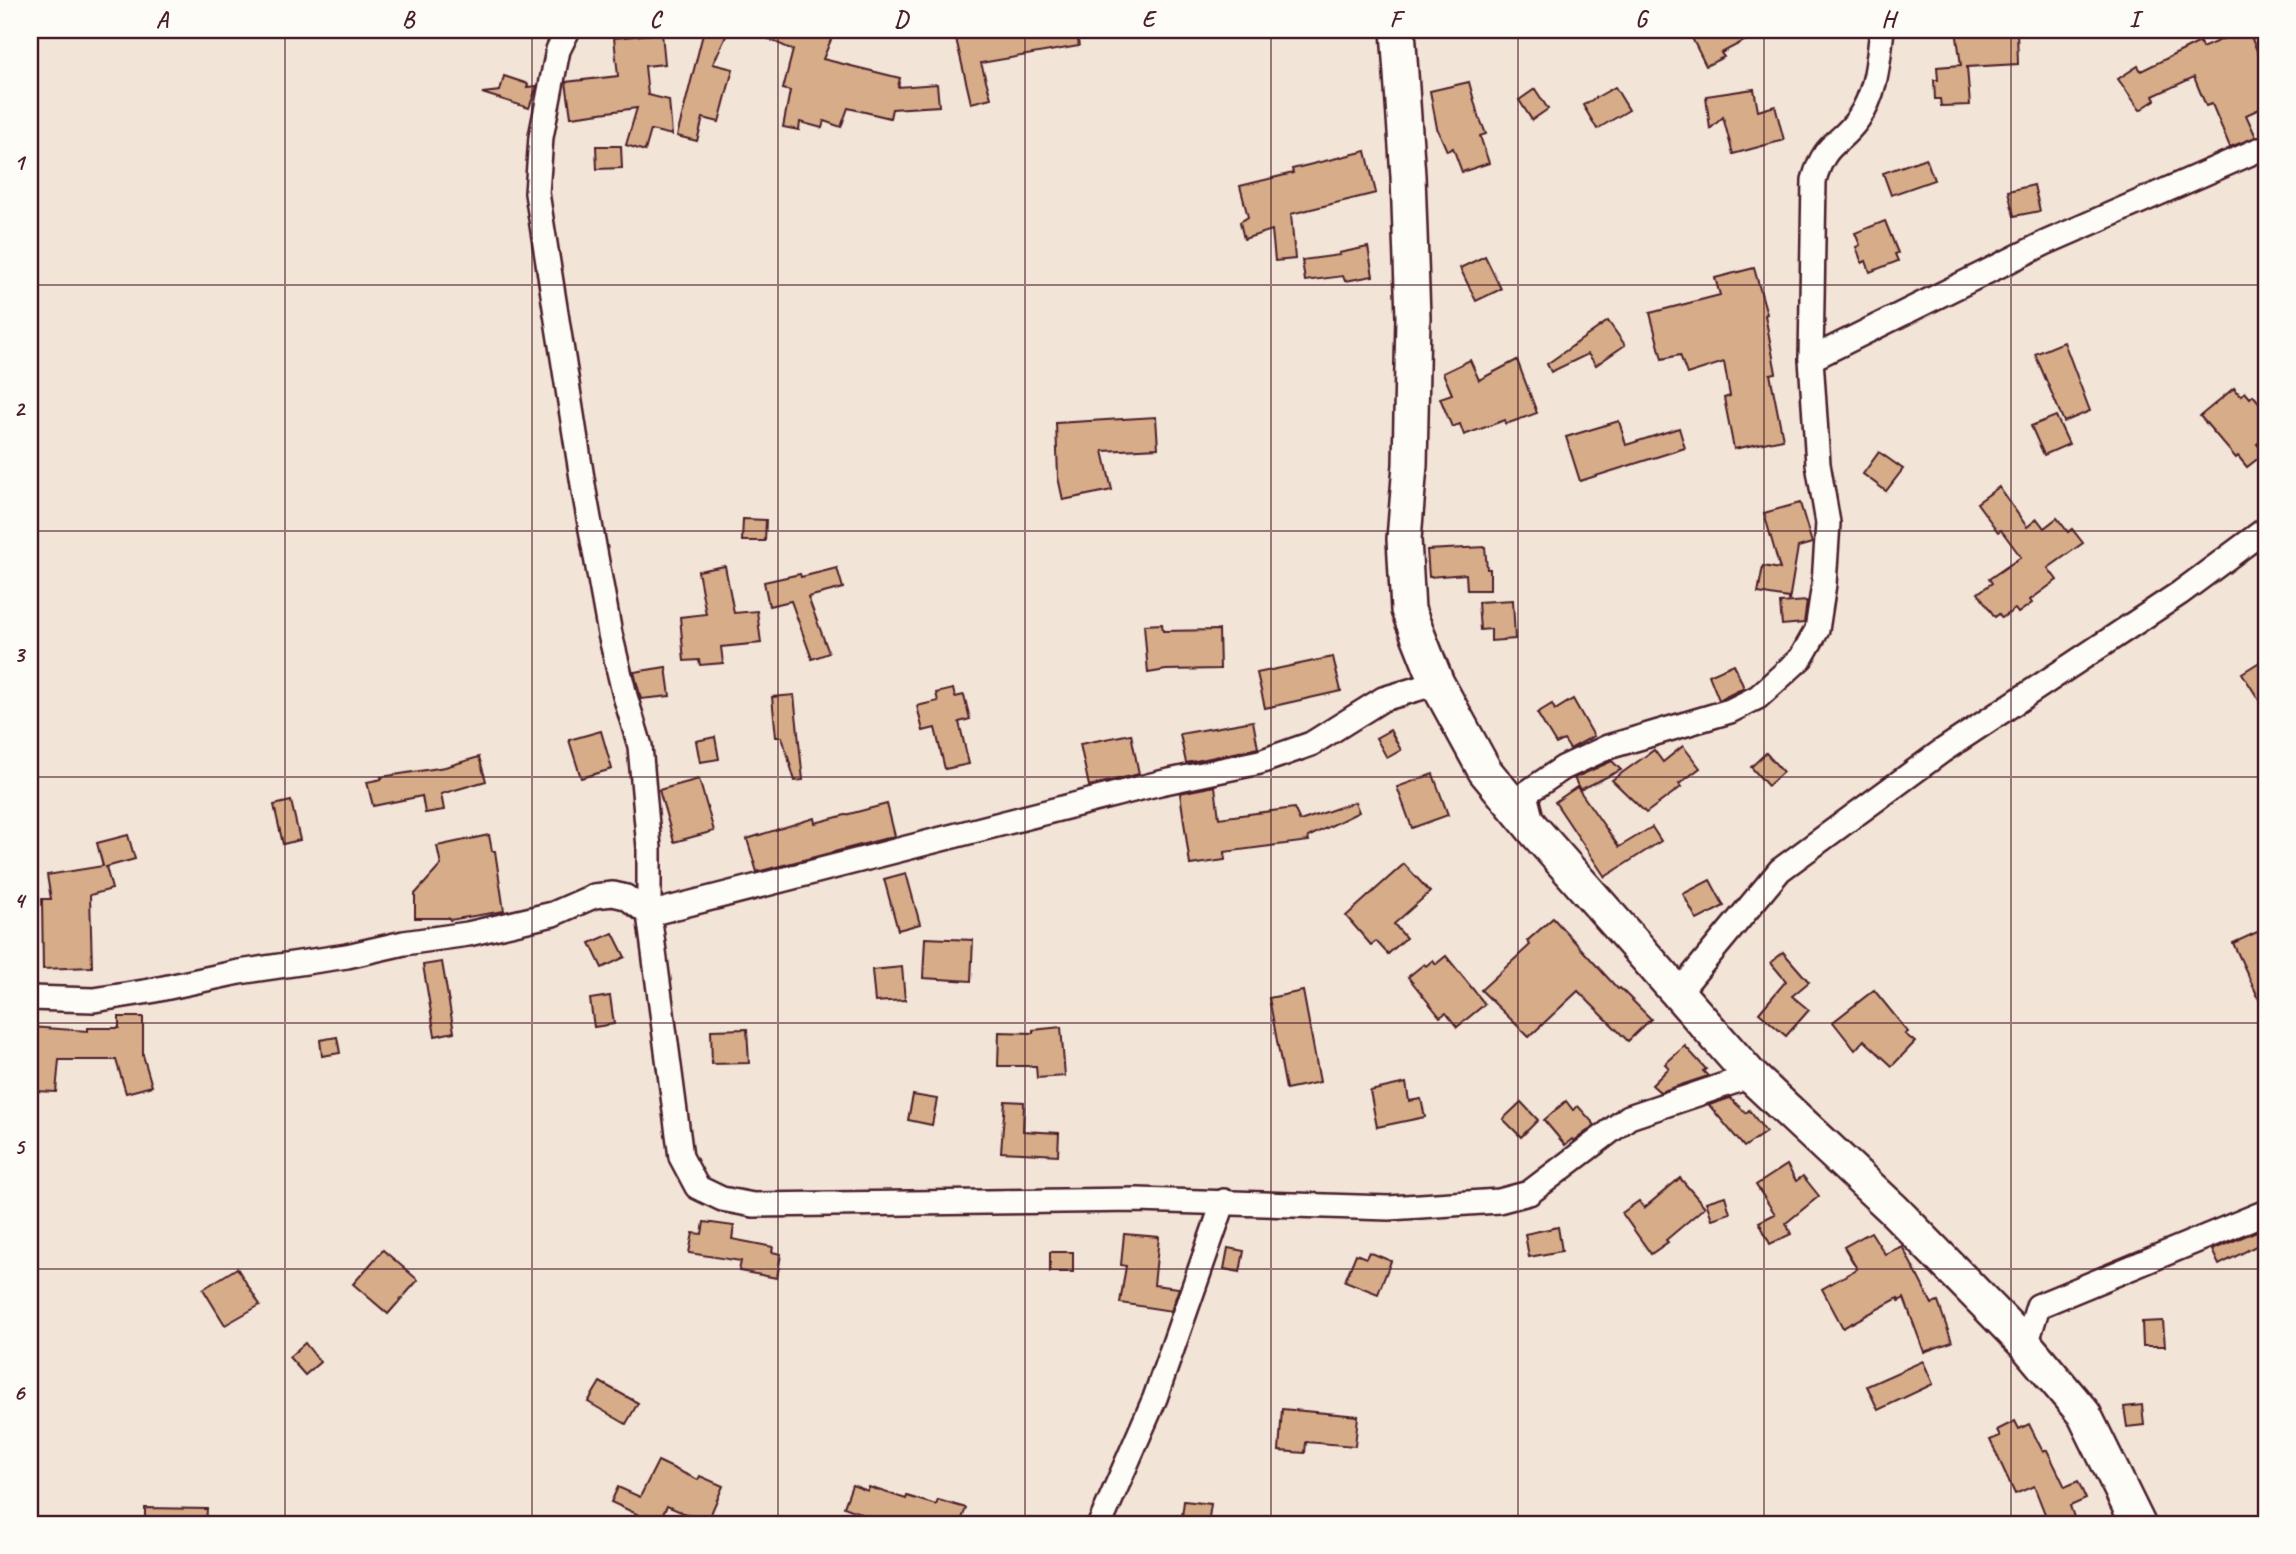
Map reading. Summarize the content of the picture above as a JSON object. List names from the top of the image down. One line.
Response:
{"grid":{"columns":["A","B","C","D","E","F","G","H","I"],"rows":["1","2","3","4","5","6"]}}
